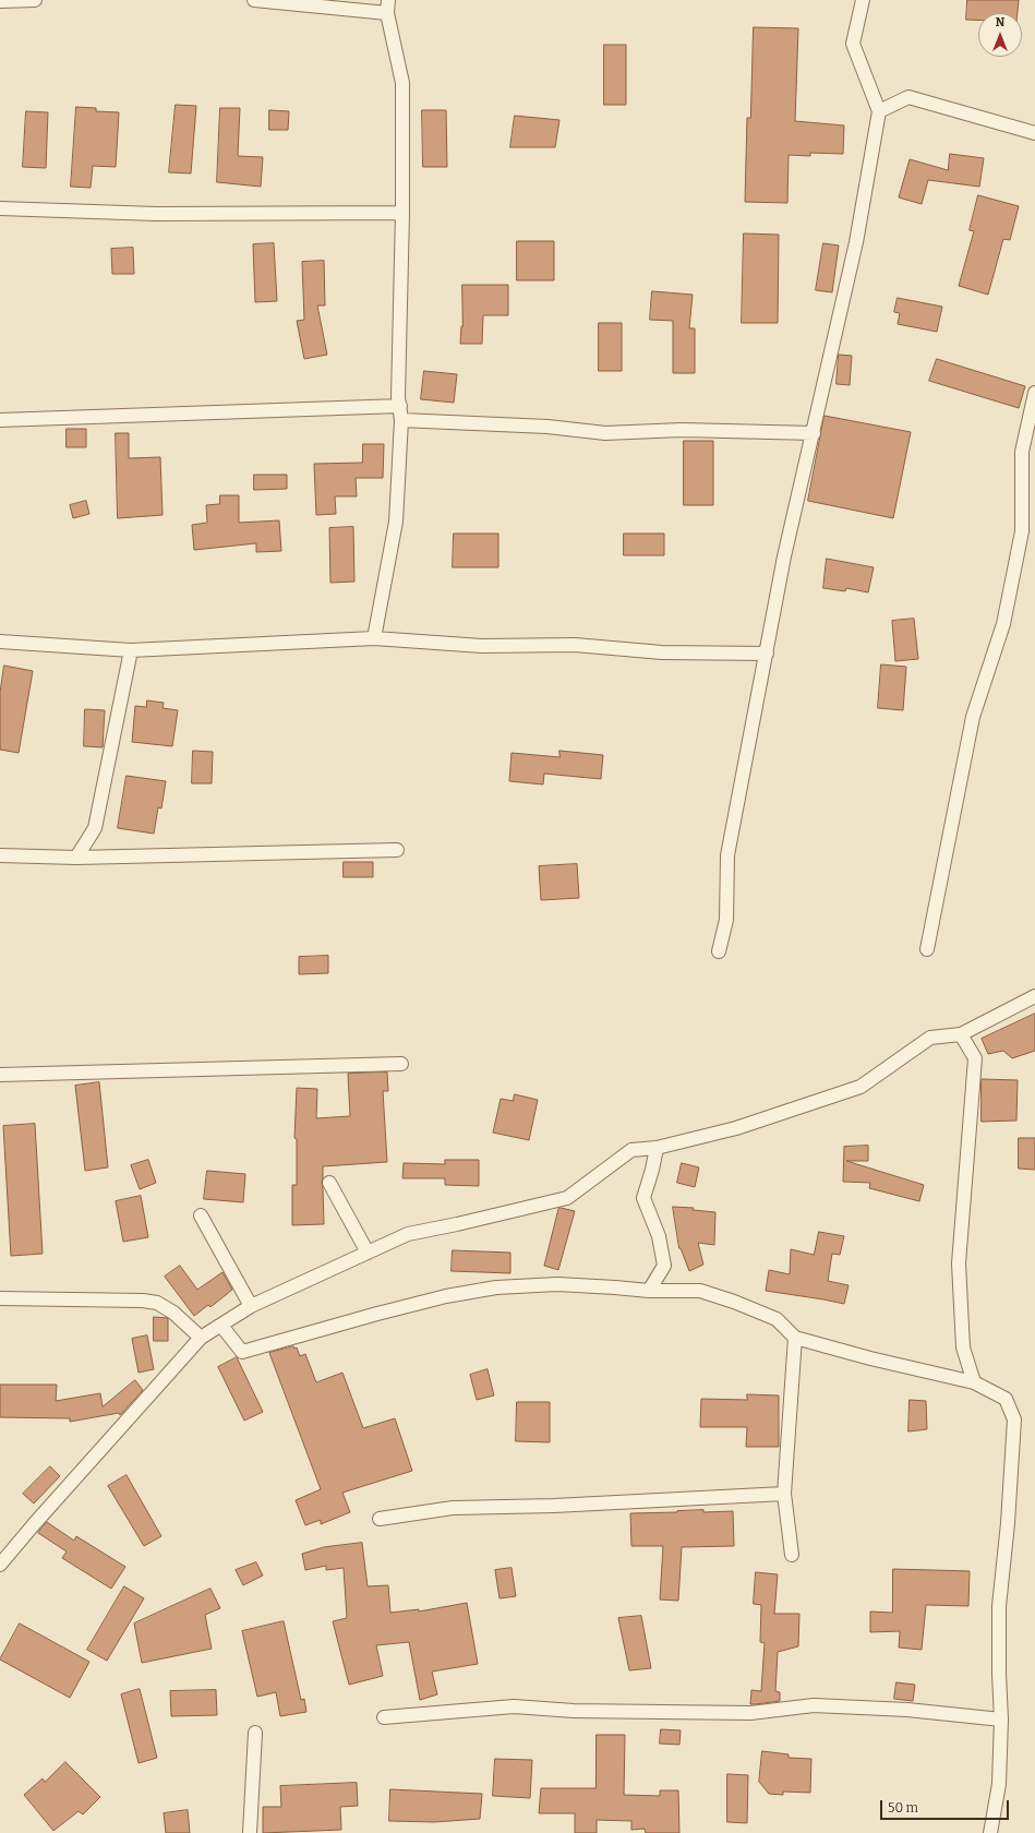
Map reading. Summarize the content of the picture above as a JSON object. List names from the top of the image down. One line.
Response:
{"scale_bar":"50 m","north":"top"}
